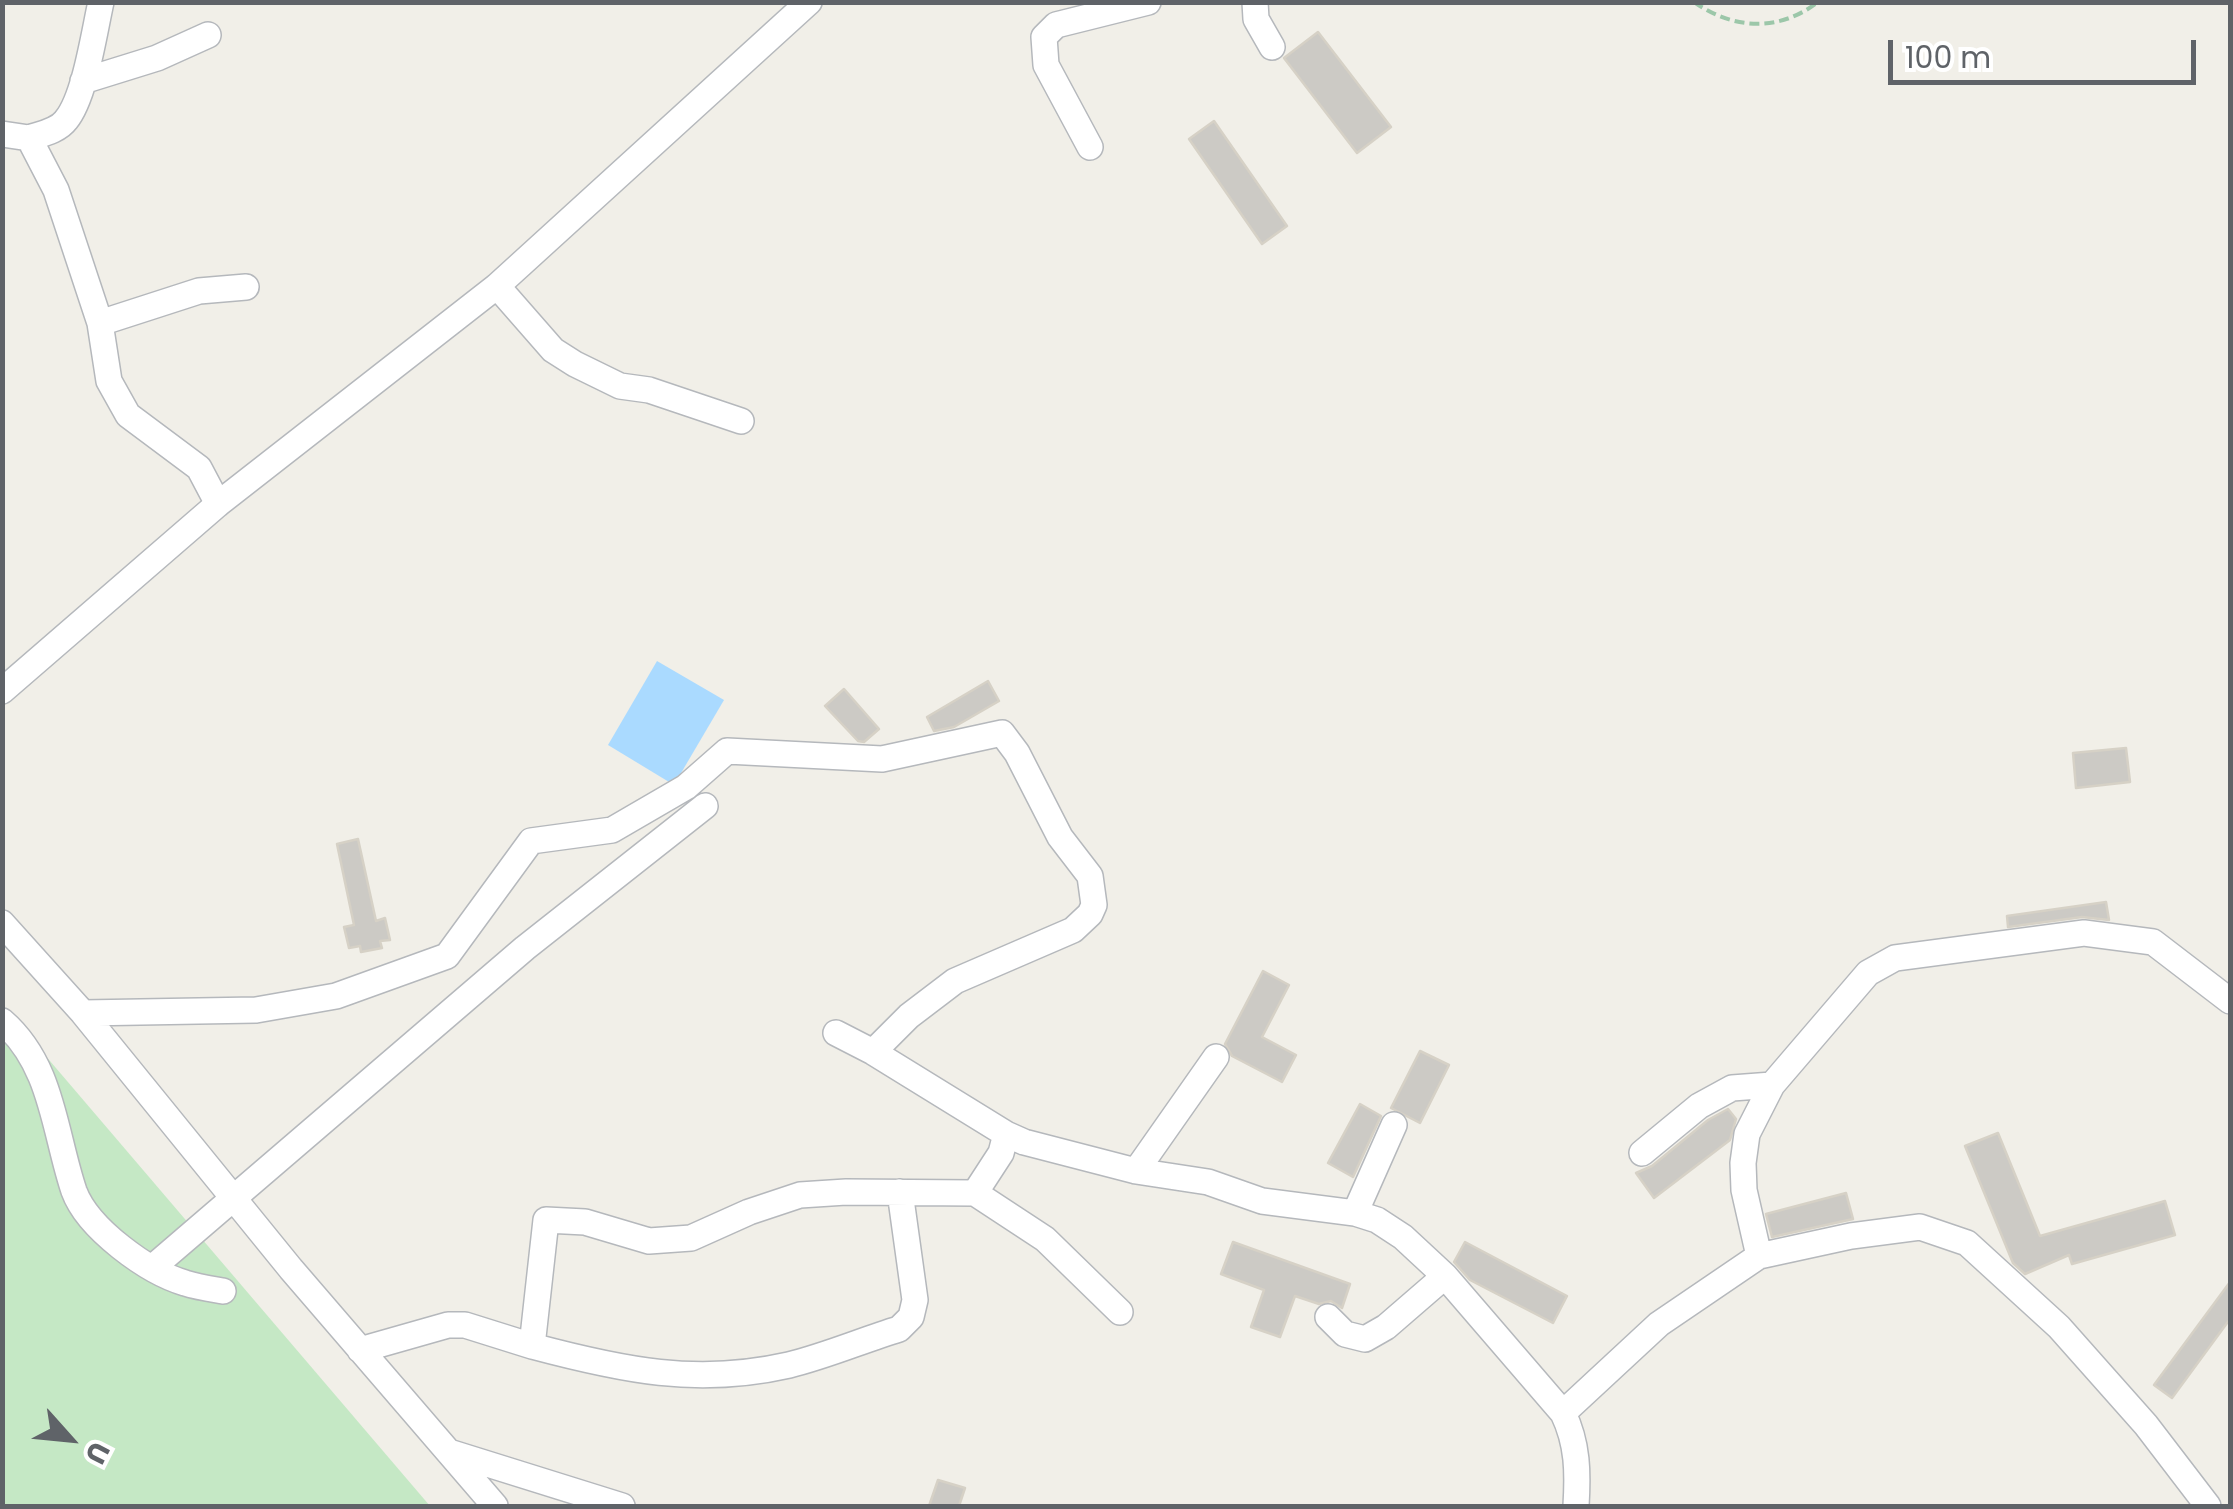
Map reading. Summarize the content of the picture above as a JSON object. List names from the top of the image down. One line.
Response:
{"scale_bar":"100 m","north":"bottom right"}
